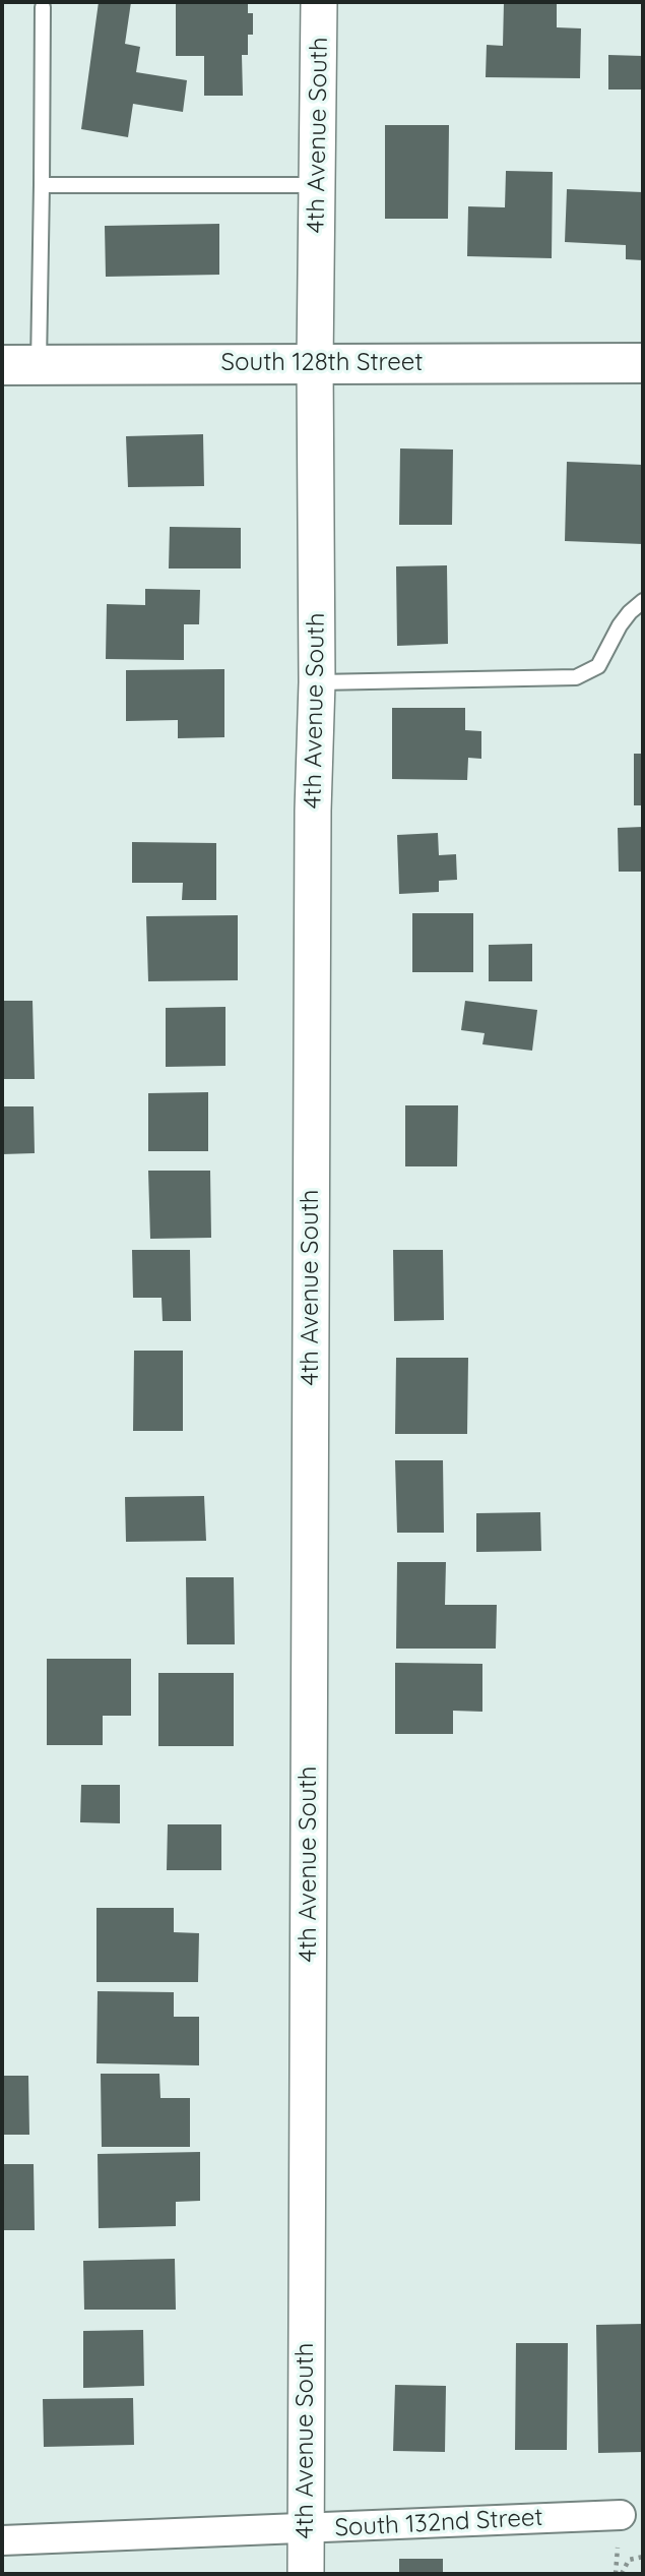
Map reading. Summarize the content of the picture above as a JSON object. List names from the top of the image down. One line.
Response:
{"streets":{"main road":["South 128th Street"],"street":["4th Avenue South","South 132nd Street"]},"crossings":[["4th Avenue South","South 128th Street"],["4th Avenue South","South 132nd Street"]]}
